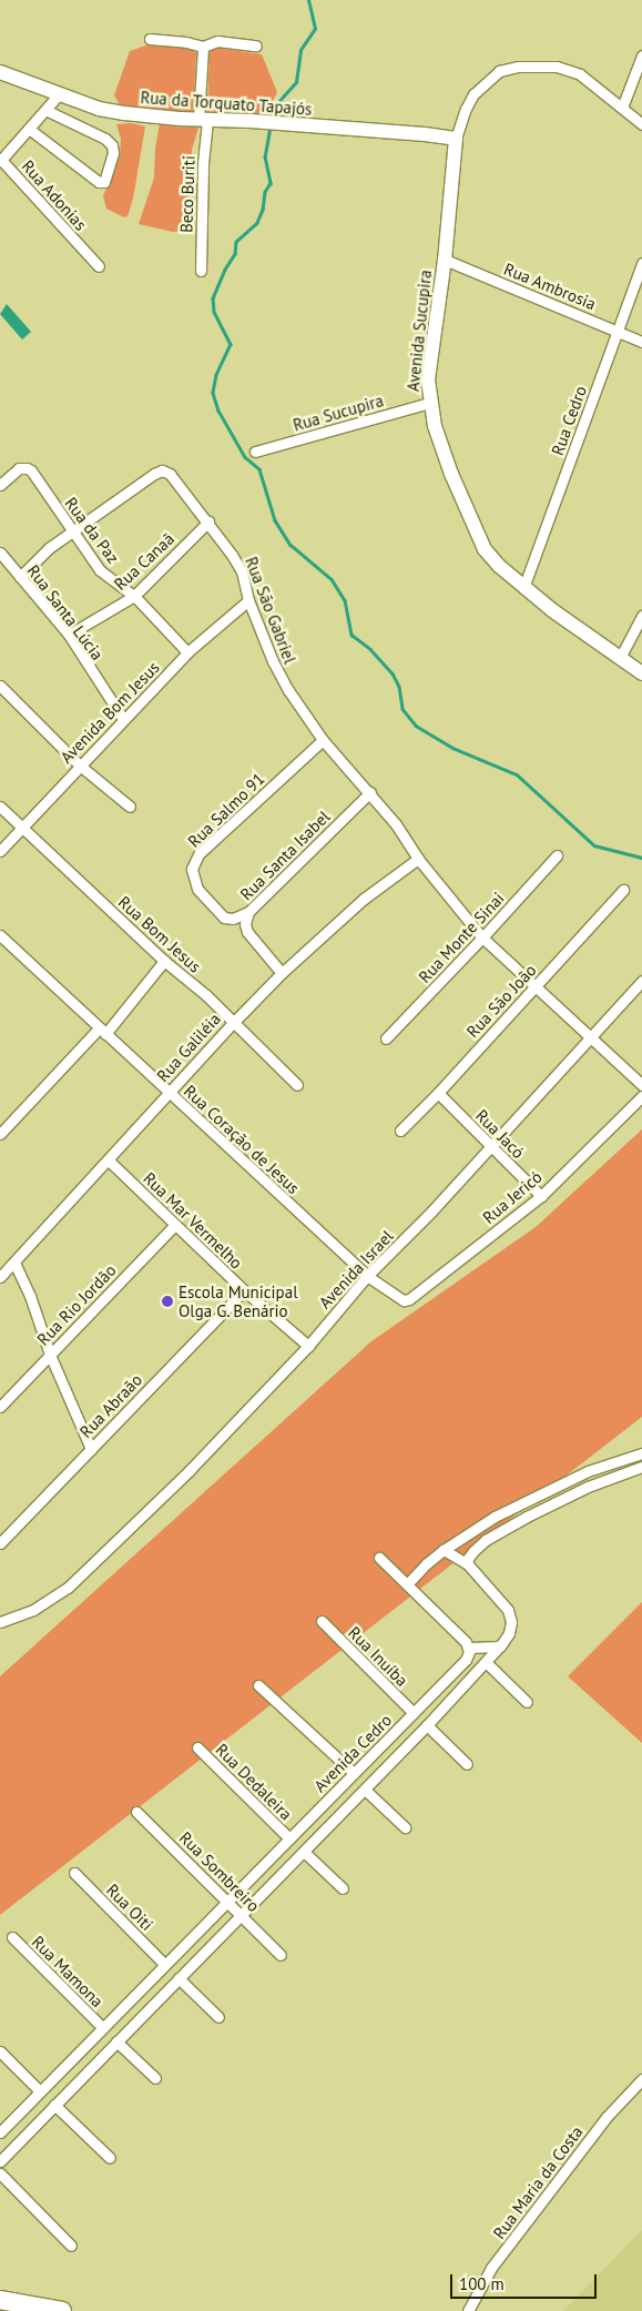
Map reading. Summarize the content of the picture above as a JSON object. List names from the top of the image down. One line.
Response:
{"streets":{"street":["Rua da Torquato Tapajós","Beco Buriti","Rua Adonias","Rua Ambrosia","Avenida Sucupira","Rua Sucupira","Rua Cedro","Rua da Paz","Rua Canaã","Rua São Gabriel","Rua Santa Lúcia","Avenida Bom Jesus","Rua Salmo 91","Rua Santa Isabel","Rua Bom Jesus","Rua Monte Sinai","Rua São João","Rua Galiléia","Rua Jacó","Rua Coração de Jesus","Rua Jericó","Rua Mar Vermelho","Avenida Israel","Rua Rio Jordão","Rua Abraão","Rua Inuíba","Avenida Cedro","Rua Dedaleira","Rua Sombreiro","Rua Oiti","Rua Mamona","Rua Maria da Costa"]},"crossings":[["Rua da Torquato Tapajós","Beco Buriti"],["Rua da Torquato Tapajós","Rua Adonias"],["Rua da Torquato Tapajós","Avenida Sucupira"],["Rua Ambrosia","Avenida Sucupira"],["Rua Ambrosia","Rua Cedro"],["Avenida Sucupira","Rua Sucupira"],["Avenida Sucupira","Rua Cedro"],["Rua da Paz","Rua Canaã"],["Rua da Paz","Rua São Gabriel"],["Rua da Paz","Avenida Bom Jesus"],["Rua Canaã","Rua São Gabriel"],["Rua Canaã","Rua Santa Lúcia"],["Rua São Gabriel","Avenida Bom Jesus"],["Rua São Gabriel","Rua Salmo 91"],["Rua São Gabriel","Rua Santa Isabel"],["Rua São Gabriel","Rua Monte Sinai"],["Rua São Gabriel","Rua São João"],["Rua São Gabriel","Rua Galiléia"],["Rua São Gabriel","Avenida Israel"],["Rua Santa Lúcia","Avenida Bom Jesus"],["Avenida Bom Jesus","Rua Bom Jesus"],["Rua Salmo 91","Rua Santa Isabel"],["Rua Santa Isabel","Rua Galiléia"],["Rua Bom Jesus","Rua Galiléia"],["Rua São João","Rua Jacó"],["Rua Galiléia","Rua Coração de Jesus"],["Rua Galiléia","Rua Mar Vermelho"],["Rua Jacó","Rua Jericó"],["Rua Jacó","Avenida Israel"],["Rua Coração de Jesus","Rua Jericó"],["Rua Coração de Jesus","Avenida Israel"],["Rua Mar Vermelho","Avenida Israel"],["Rua Mar Vermelho","Rua Rio Jordão"],["Rua Mar Vermelho","Rua Abraão"],["Rua Inuíba","Avenida Cedro"],["Avenida Cedro","Rua Dedaleira"],["Avenida Cedro","Rua Sombreiro"],["Avenida Cedro","Rua Oiti"],["Avenida Cedro","Rua Mamona"]],"places":["Escola Municipal Olga G. Benário"],"scale_bar":"100 m"}
